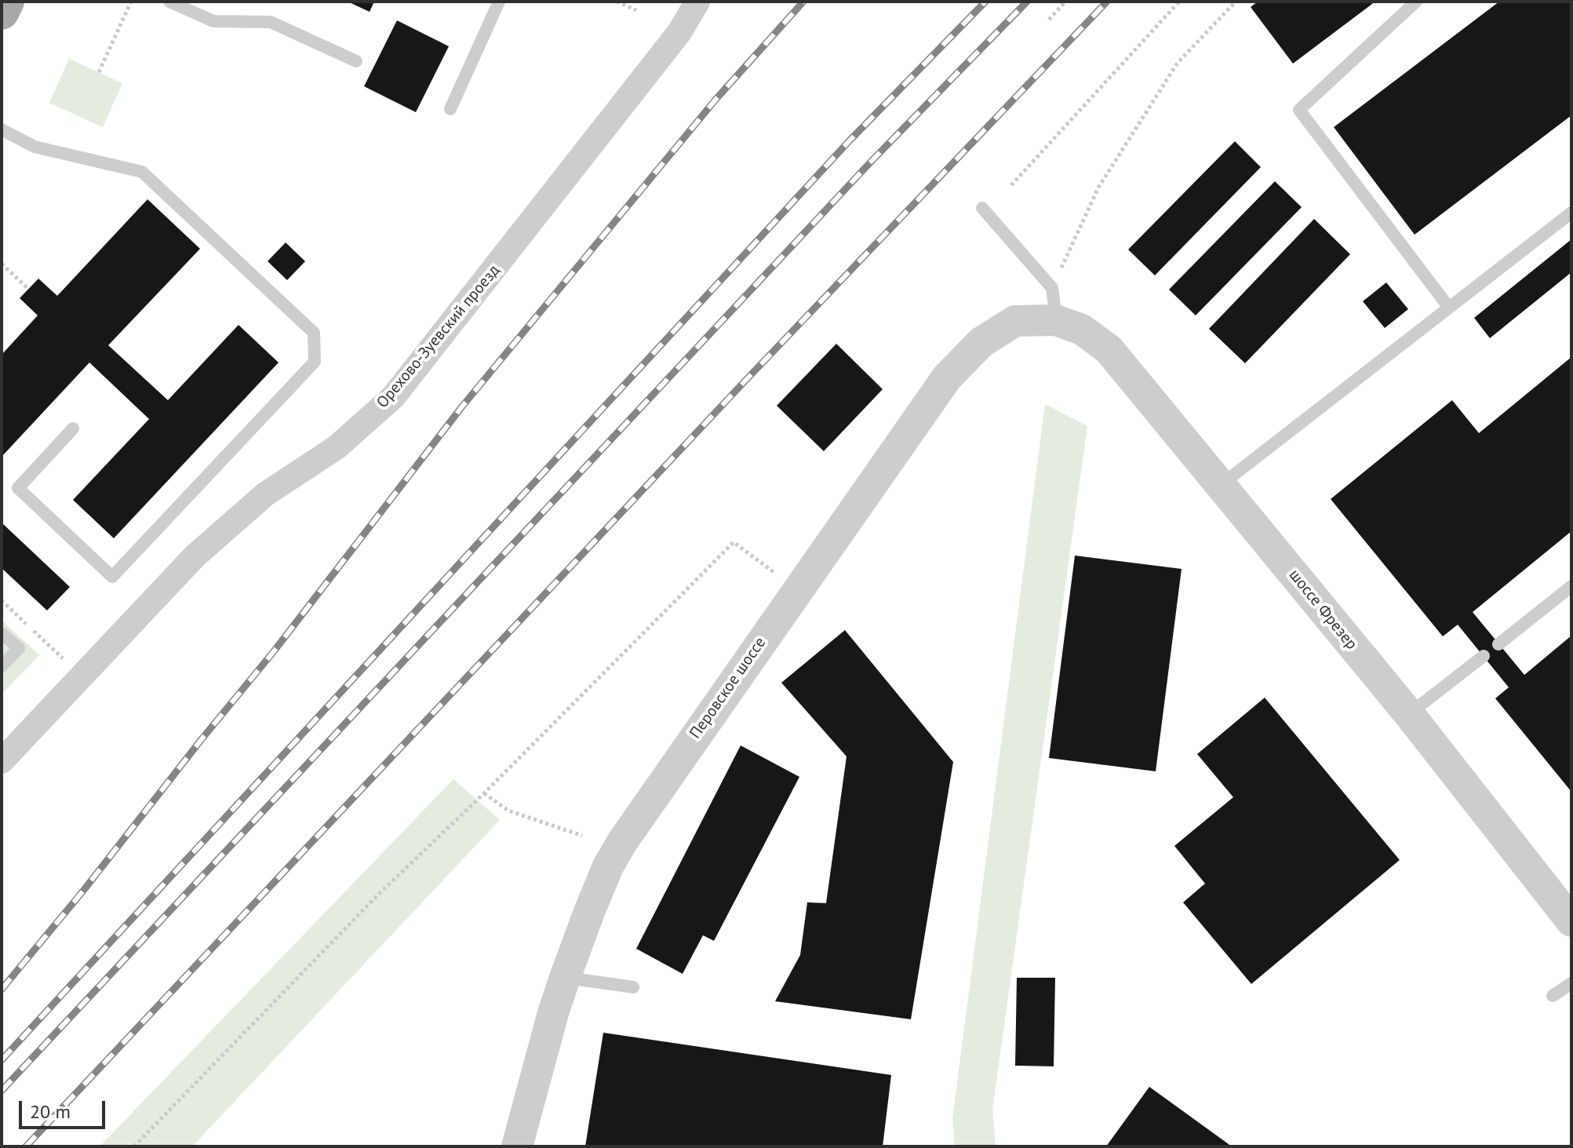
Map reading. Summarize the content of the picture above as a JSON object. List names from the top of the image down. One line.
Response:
{"streets":{"street":["Орехово-Зуевский проезд","шоссе Фрезер","Перовское шоссе"]},"crossings":[["шоссе Фрезер","Перовское шоссе"]],"scale_bar":"20 m"}
